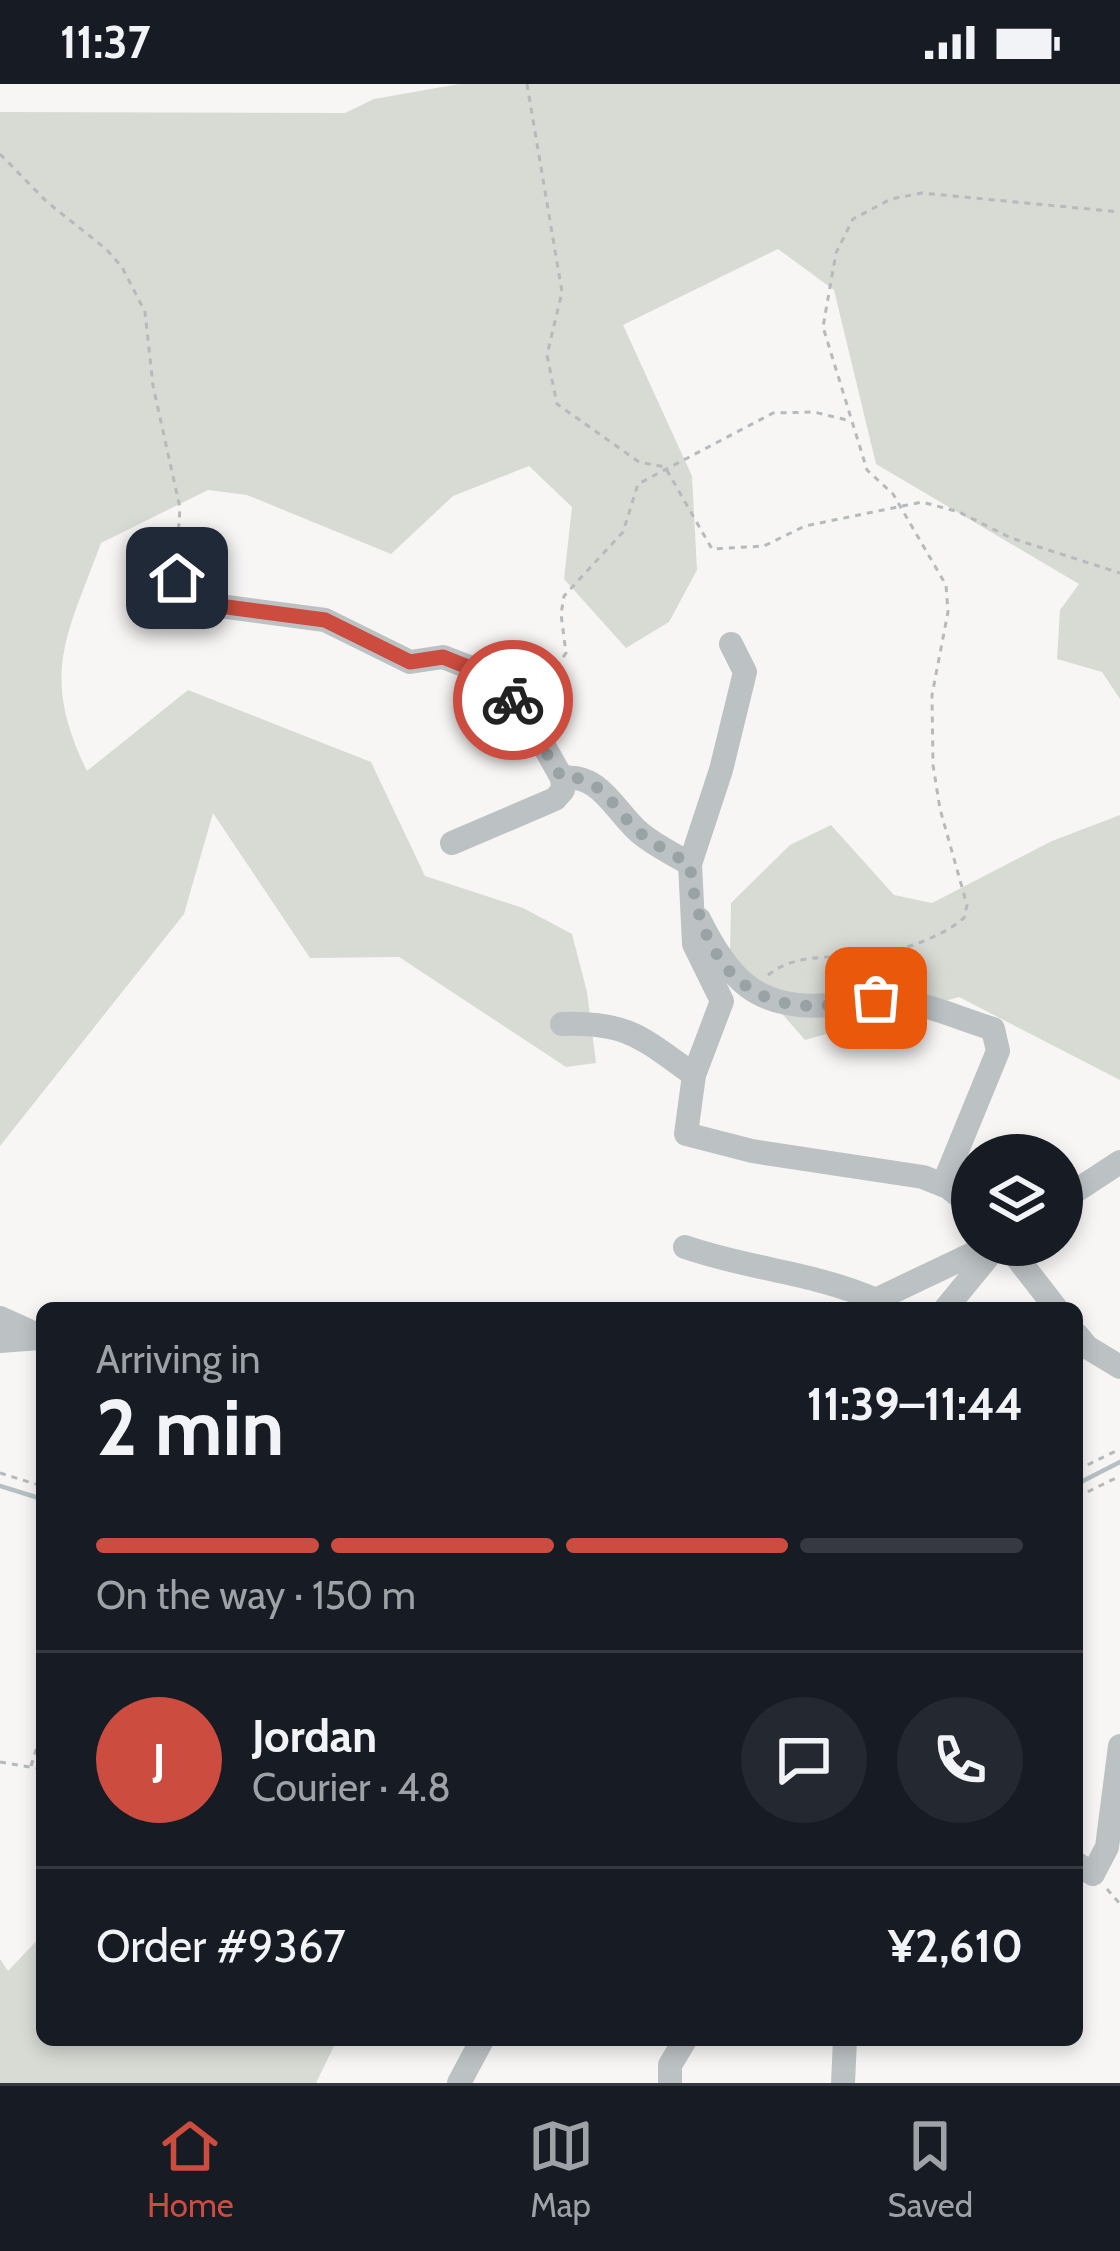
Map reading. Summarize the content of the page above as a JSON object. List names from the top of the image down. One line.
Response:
{"page":{"status":"11:37","heading":["2 min","Arriving in","11:39–11:44"],"panel":["Jordan","Courier · 4.8","Order #9367","¥2,610"],"bar":"On the way · 150 m","round":"J","tabs":["Home","Map","Saved"]}}
